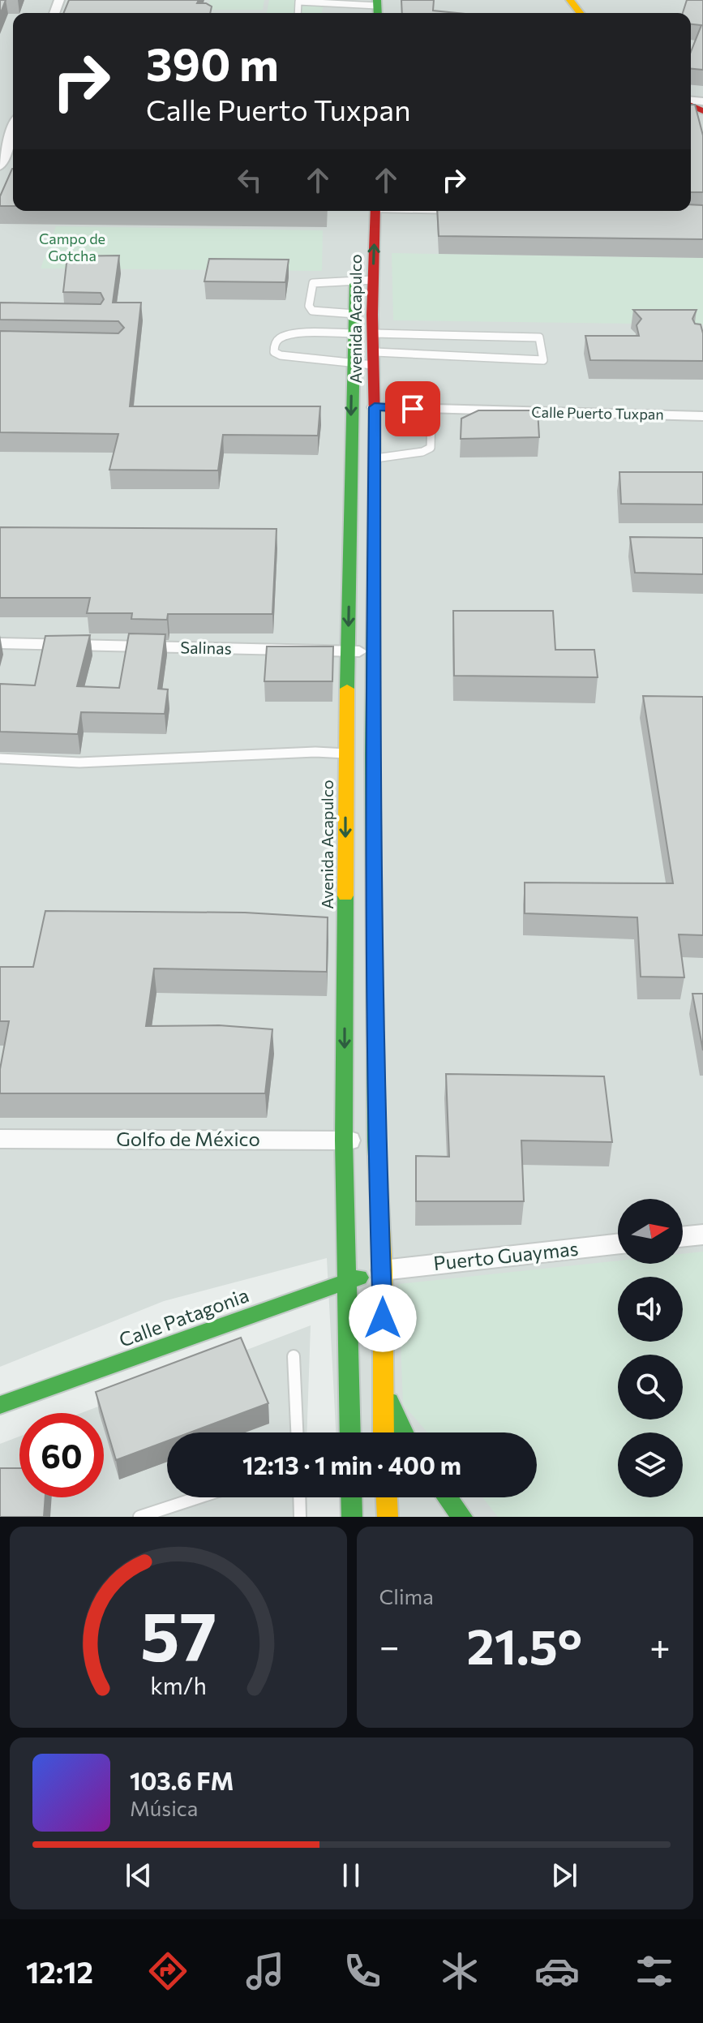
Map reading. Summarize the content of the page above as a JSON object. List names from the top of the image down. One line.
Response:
{"streets":{"main road":["Avenida Acapulco","Calle Patagonia"],"street":["Calle Puerto Tuxpan","Salinas","Golfo de México","Puerto Guaymas"]},"crossings":[["Avenida Acapulco","Calle Puerto Tuxpan"],["Avenida Acapulco","Salinas"],["Avenida Acapulco","Golfo de México"],["Avenida Acapulco","Puerto Guaymas"],["Avenida Acapulco","Calle Patagonia"],["Puerto Guaymas","Calle Patagonia"]],"parks":["Campo de Gotcha"],"north":"right","page":{"turn":["390 m","Calle Puerto Tuxpan"],"limit":"60","trip":"12:13 · 1 min · 400 m","tile":"Clima","heat":["−","21.5°","+"],"song":["103.6 FM","Música"],"tabs":"12:12","gauge":["57","km/h"]}}
